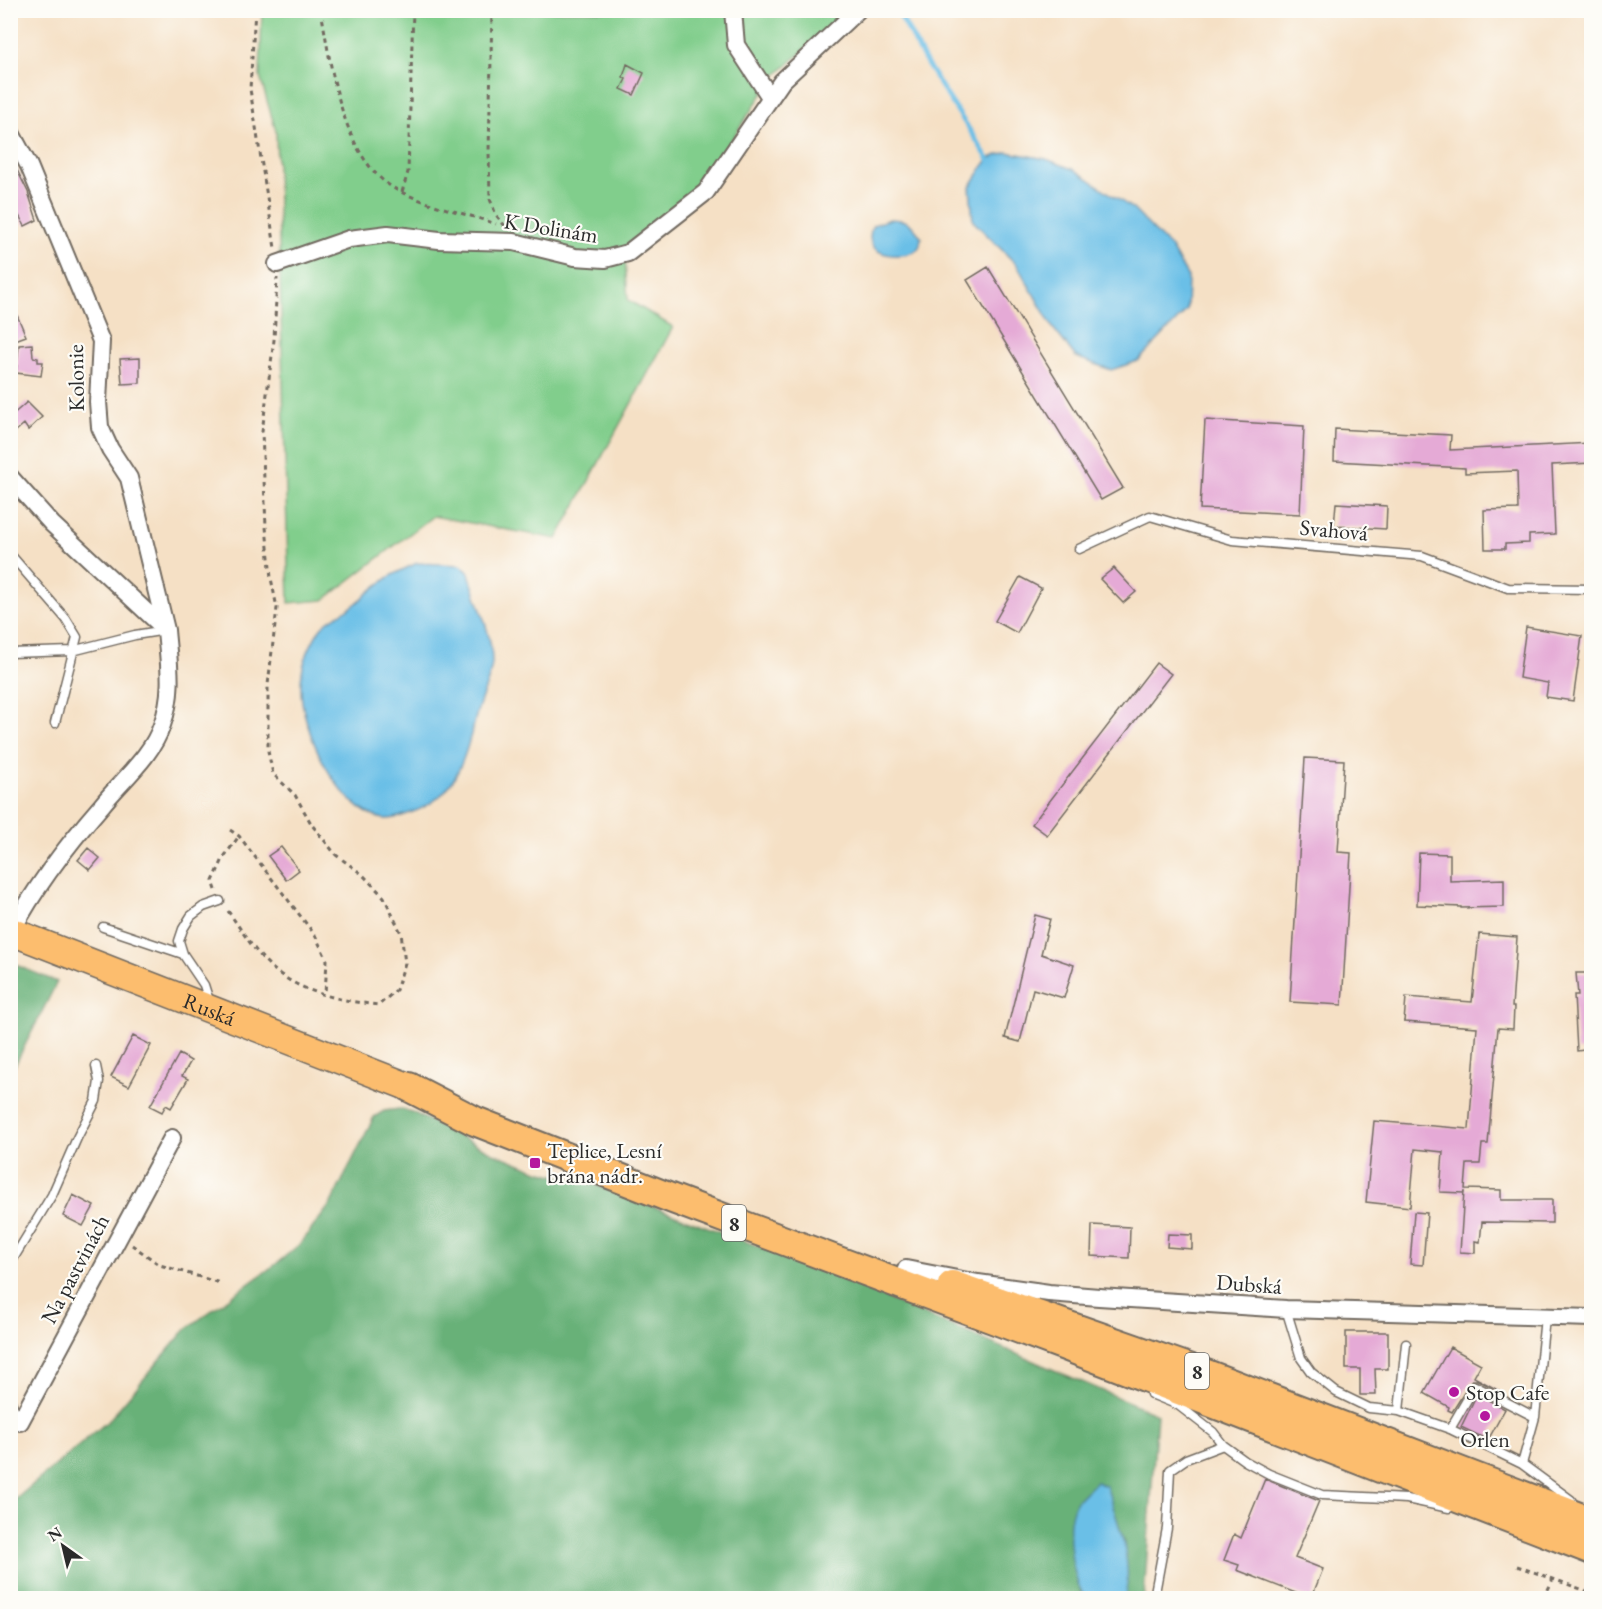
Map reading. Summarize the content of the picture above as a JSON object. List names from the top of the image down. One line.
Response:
{"streets":{"highway":["8"],"main road":["Ruská"],"street":["K Dolinám","Kolonie","Na pastvinách","Dubská"],"lane":["Svahová"]},"crossings":[["Kolonie","Ruská"],["Ruská","8"],["8","Dubská"]],"places":{"transit":["Teplice, Lesní brána nádr."],"other":["Stop Cafe","Orlen"]},"north":"top left"}
